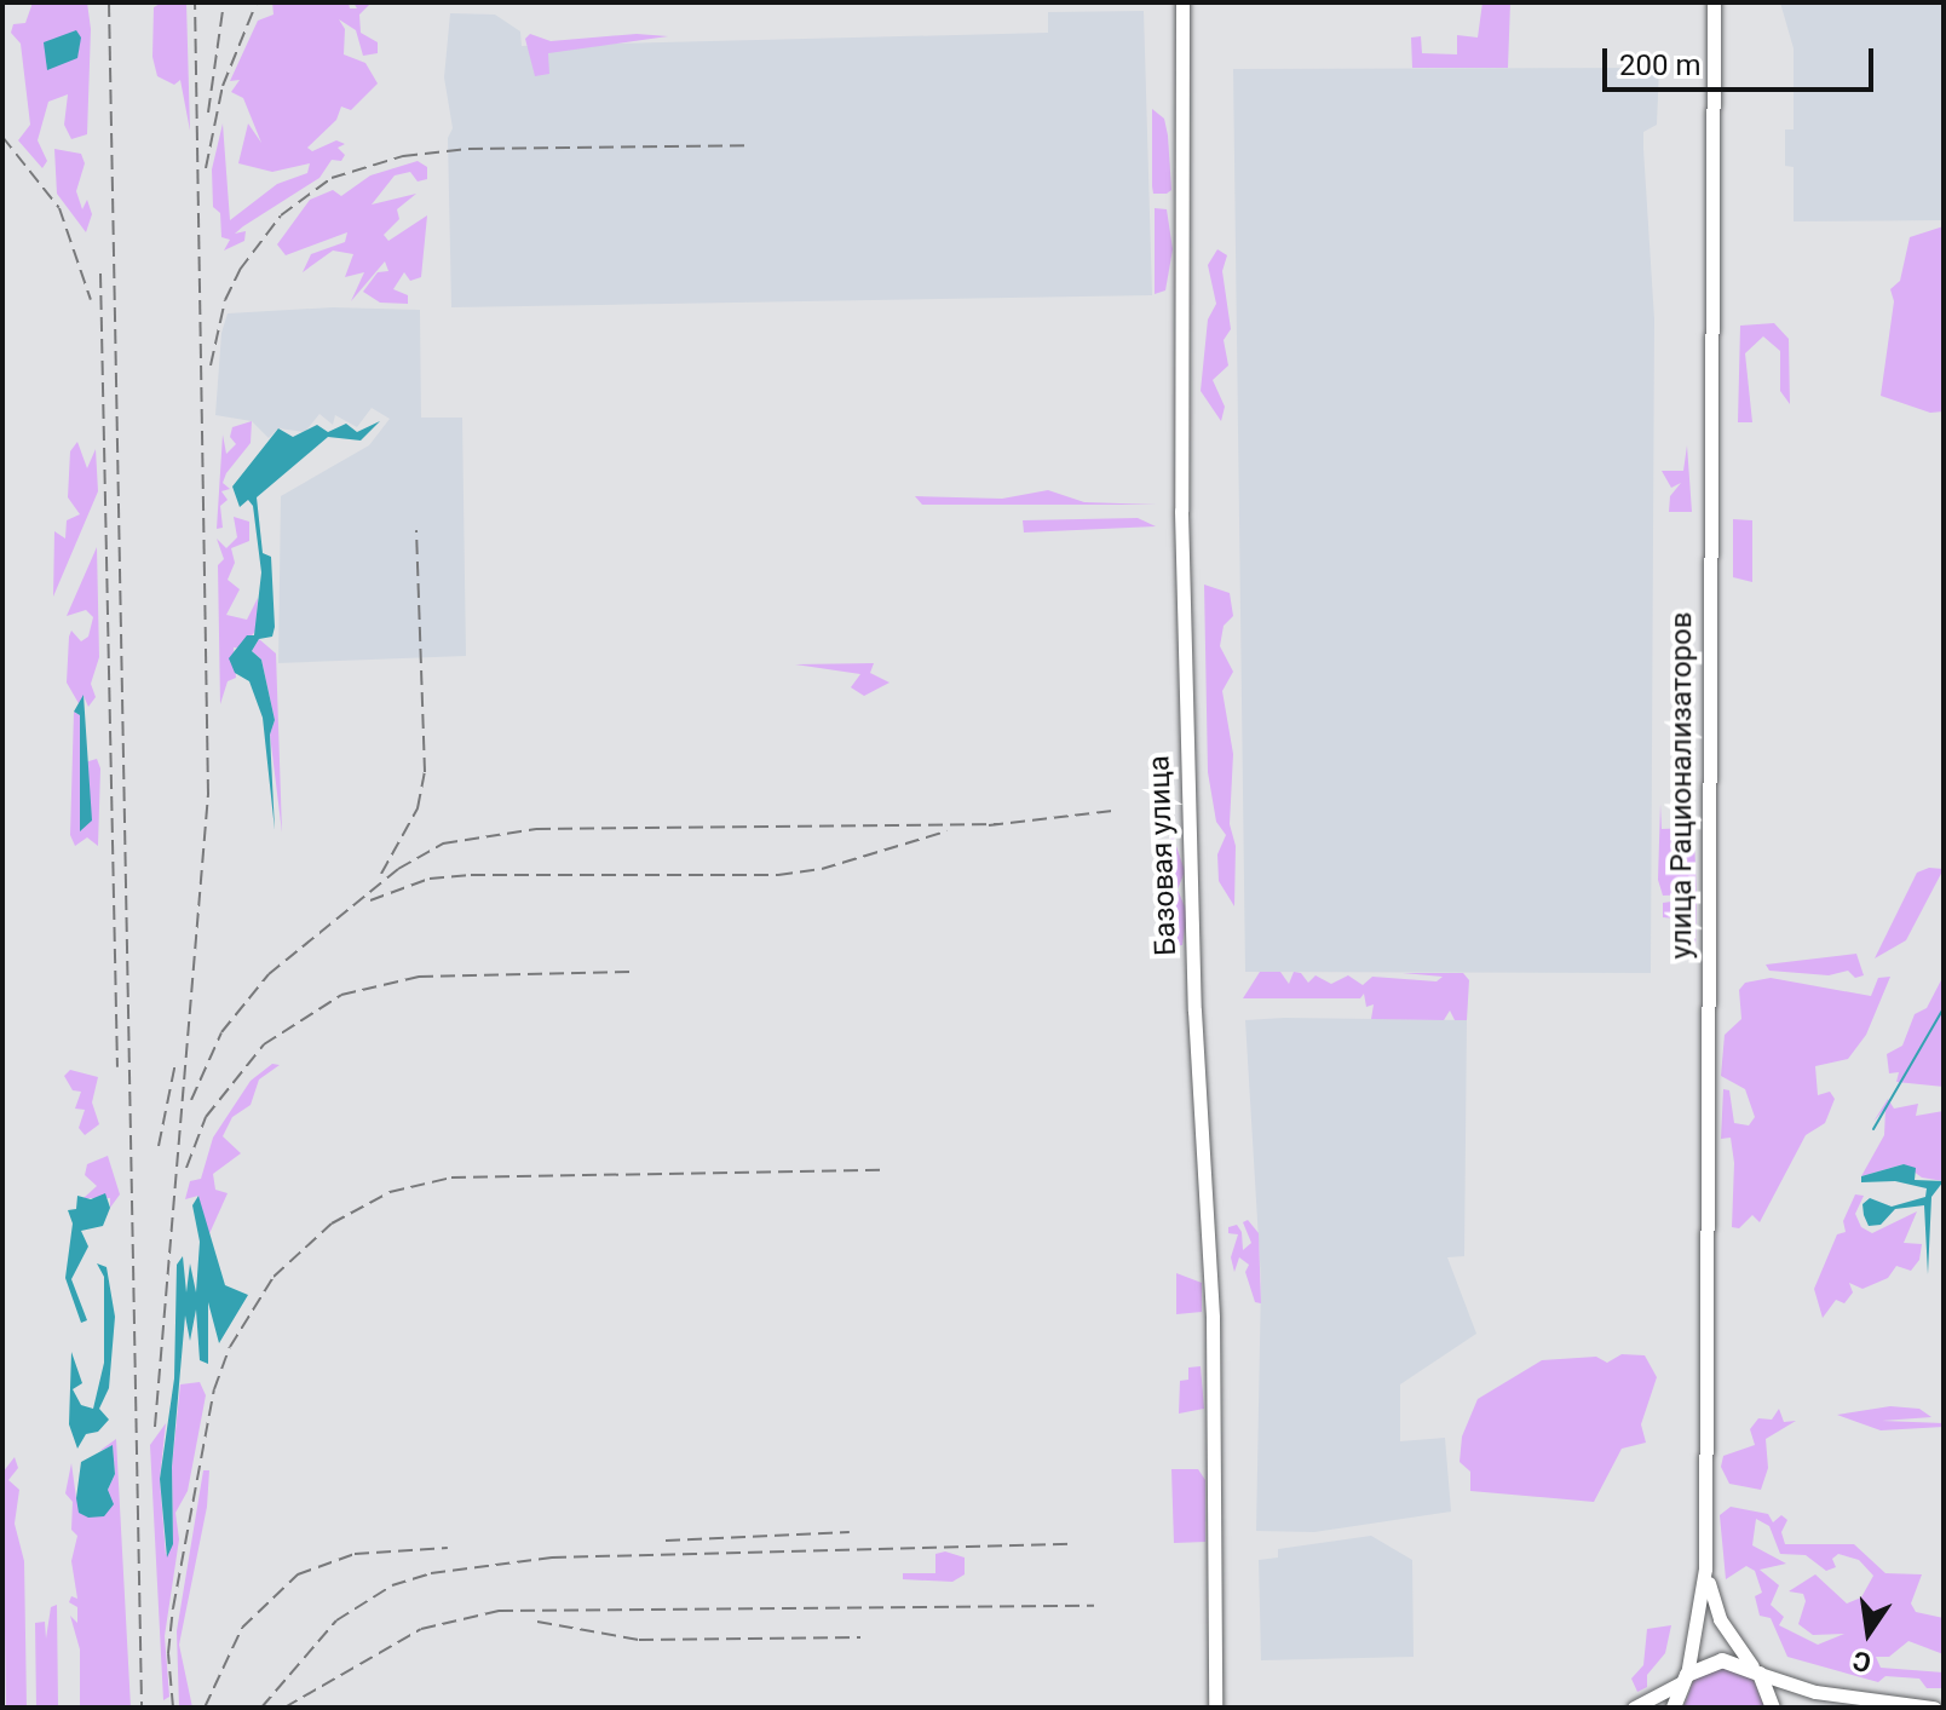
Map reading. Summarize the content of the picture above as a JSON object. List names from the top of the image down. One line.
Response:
{"streets":{"main road":["улица Рационализаторов","Базовая улица"]},"scale_bar":"200 m","north":"bottom"}
